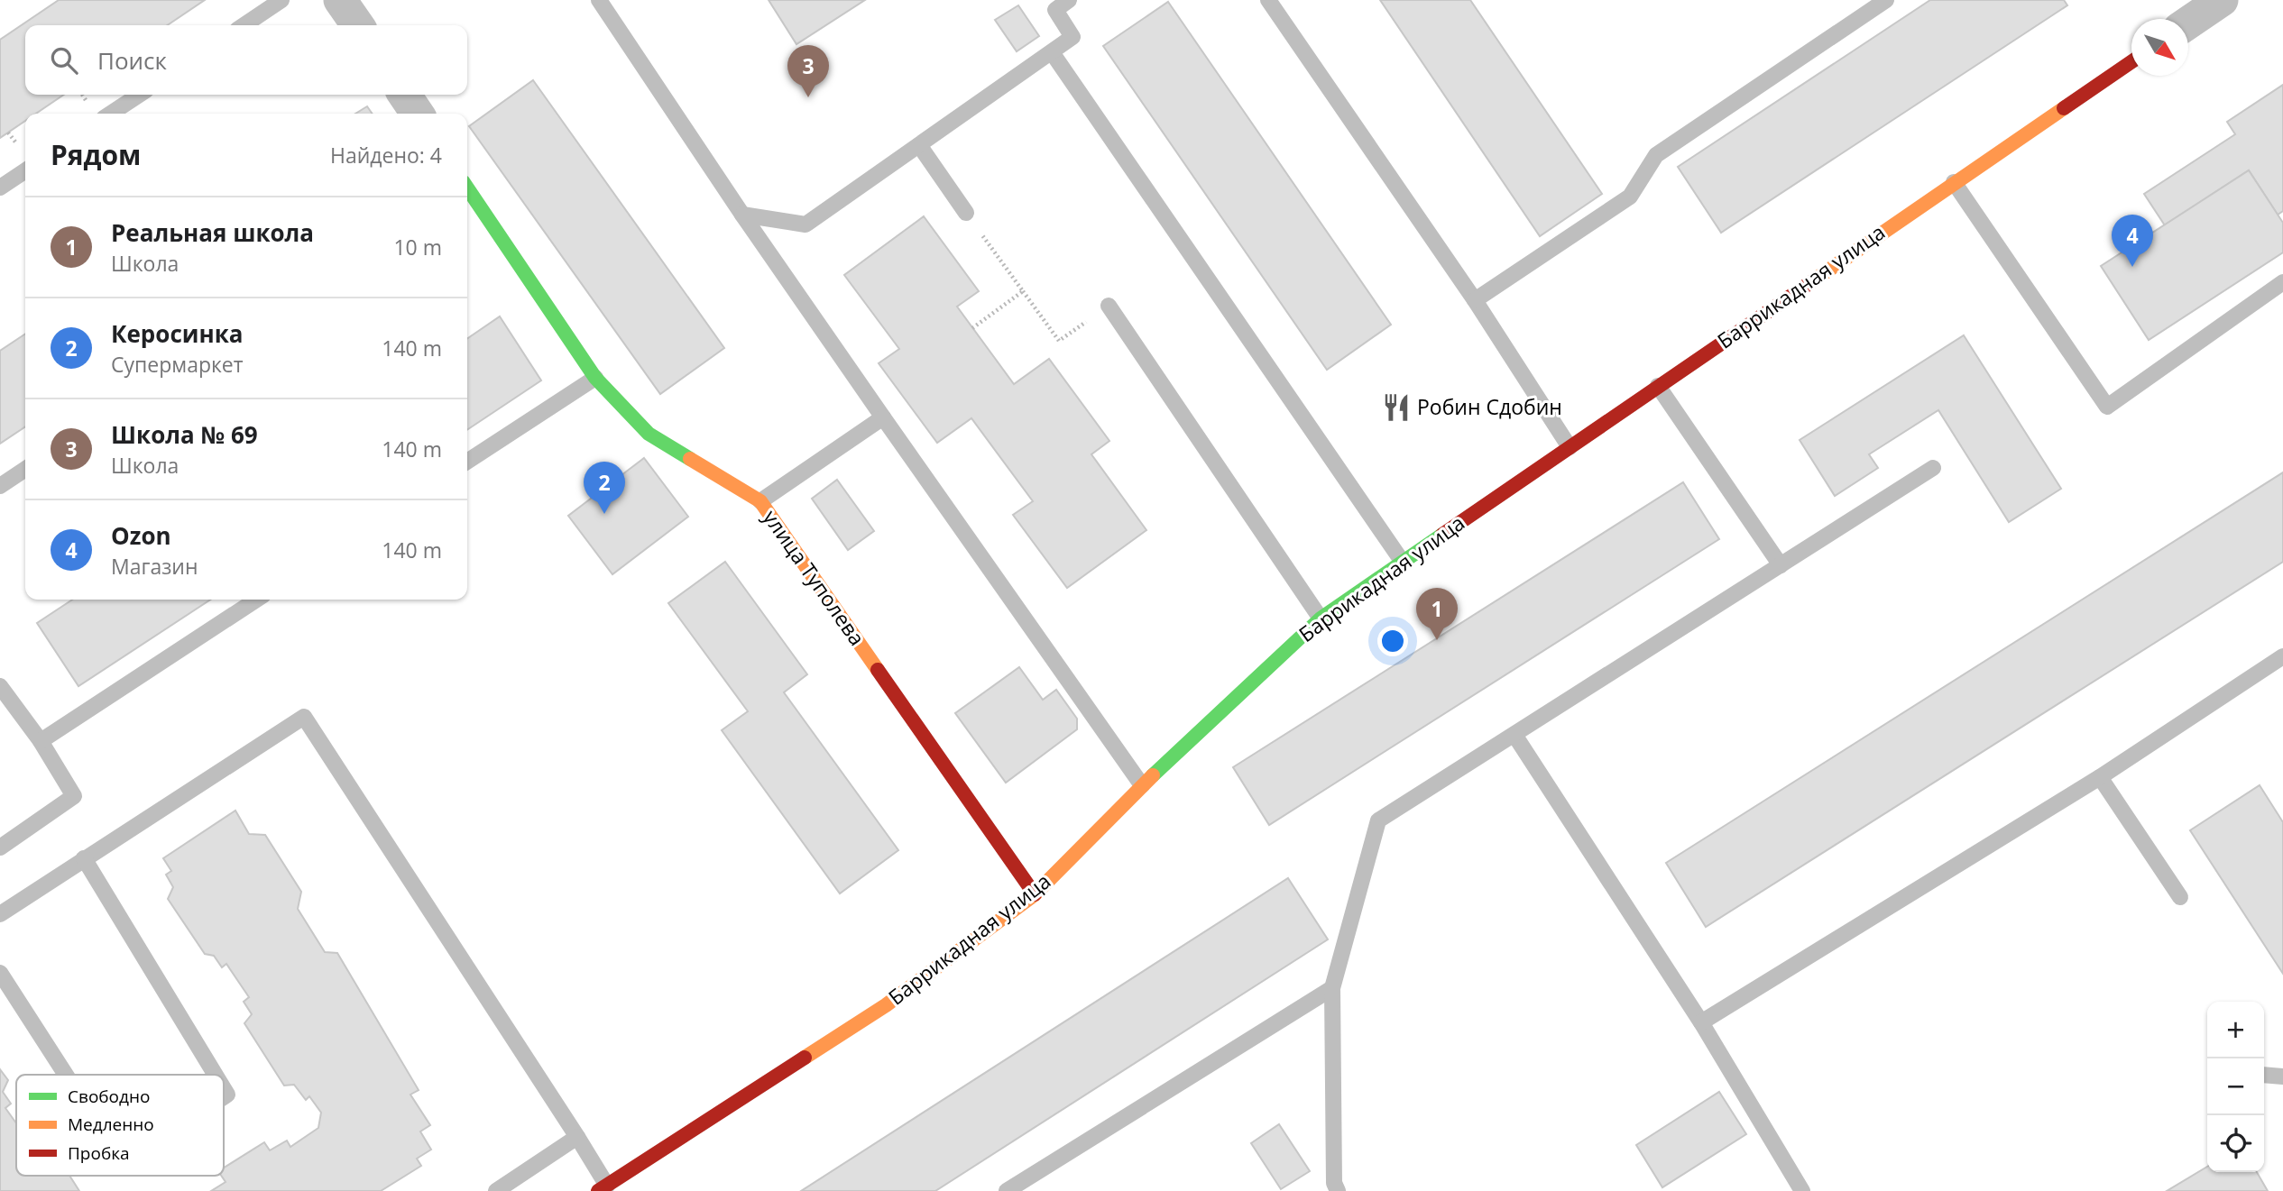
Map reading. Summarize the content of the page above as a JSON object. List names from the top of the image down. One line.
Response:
{"streets":{"street":["Баррикадная улица","улица Туполева"]},"crossings":[["Баррикадная улица","улица Туполева"]],"places":{"restaurant":["Робин Сдобин"]},"legend":["Свободно","Медленно","Пробка"],"north":"bottom right","page":{"search":"Поиск","pins":["3","4","2","1"],"heading":["Рядом","Найдено: 4"],"list":[{"mark":"1","name":"Реальная школа","note":"Школа","value":"10 m"},{"mark":"2","name":"Керосинка","note":"Супермаркет","value":"140 m"},{"mark":"3","name":"Школа № 69","note":"Школа","value":"140 m"},{"mark":"4","name":"Ozon","note":"Магазин","value":"140 m"}],"map_buttons":["+","−"]}}
